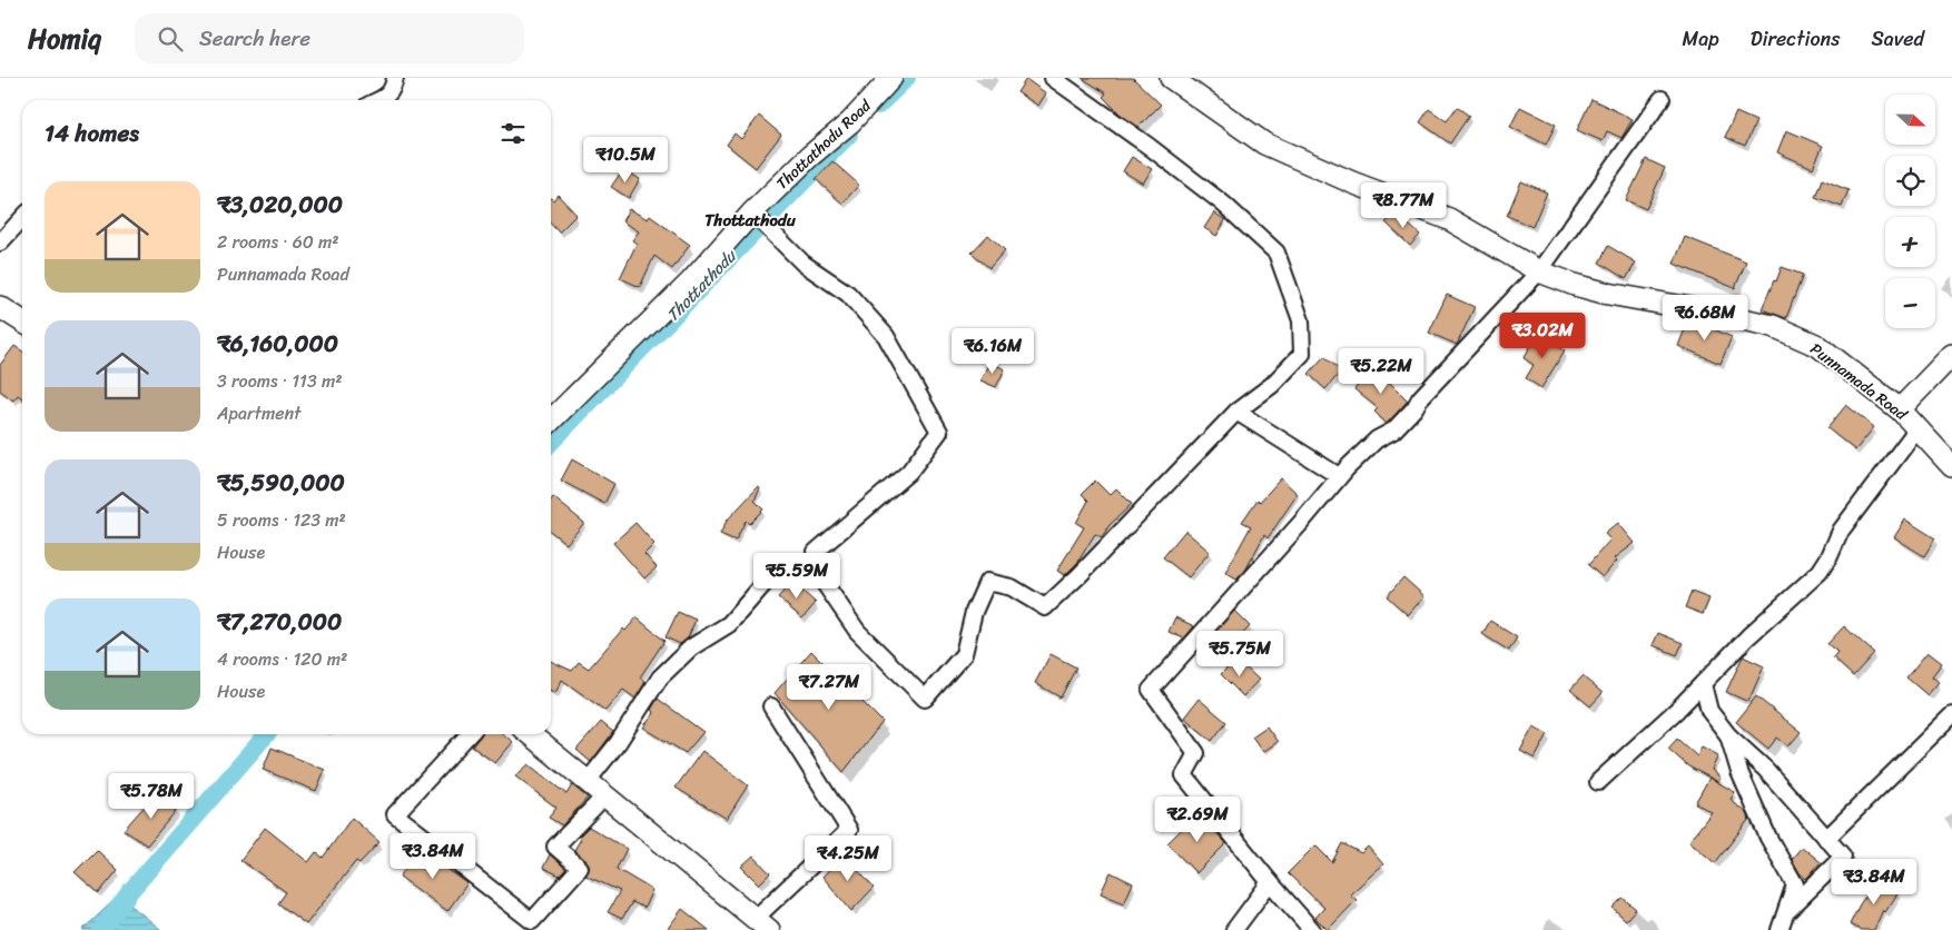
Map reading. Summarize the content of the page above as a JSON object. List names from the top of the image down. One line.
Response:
{"streets":{"main road":["Thottathodu Road","Punnamada Road"]},"districts":["Thottathodu"],"water":["Thottathodu"],"north":"right","page":{"header":"Homiq","search":"Search here","nav":["Map","Directions","Saved"],"map_buttons":["+","−"],"heading":"14 homes","price":["₹10.5M","₹8.77M","₹6.68M","₹3.02M","₹6.16M","₹5.22M","₹5.59M","₹5.75M","₹7.27M","₹5.78M","₹2.69M","₹3.84M","₹4.25M","₹3.84M"],"list":[{"name":"₹3,020,000","note":"2 rooms · 60 m² · Punnamada Road"},{"name":"₹6,160,000","note":"3 rooms · 113 m² · Apartment"},{"name":"₹5,590,000","note":"5 rooms · 123 m² · House"},{"name":"₹7,270,000","note":"4 rooms · 120 m² · House"}]}}
